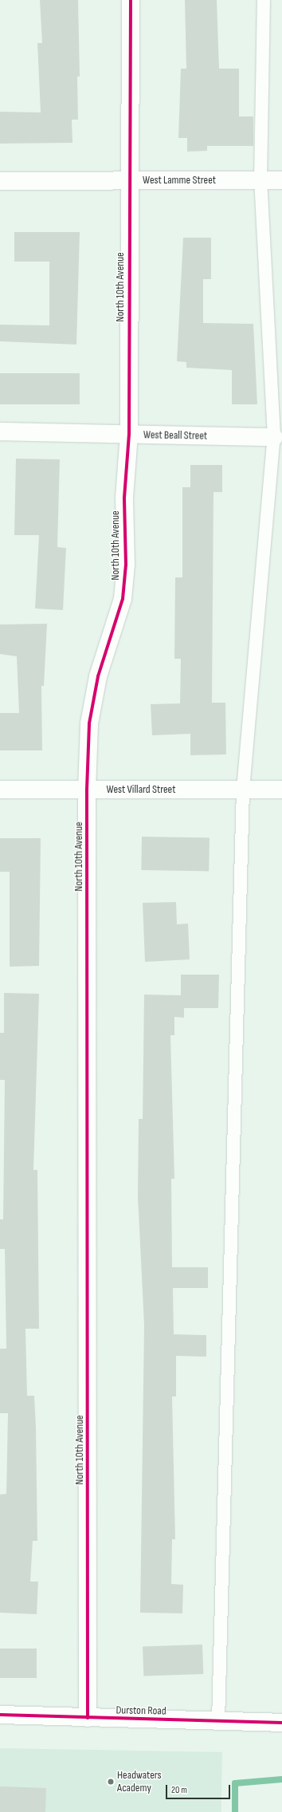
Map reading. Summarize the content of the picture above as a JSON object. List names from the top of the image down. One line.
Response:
{"streets":{"street":["West Lamme Street","North 10th Avenue","West Beall Street","West Villard Street","Durston Road"]},"crossings":[["West Lamme Street","North 10th Avenue"],["North 10th Avenue","West Beall Street"],["North 10th Avenue","West Villard Street"],["North 10th Avenue","Durston Road"]],"places":["Headwaters Academy"],"scale_bar":"20 m"}
